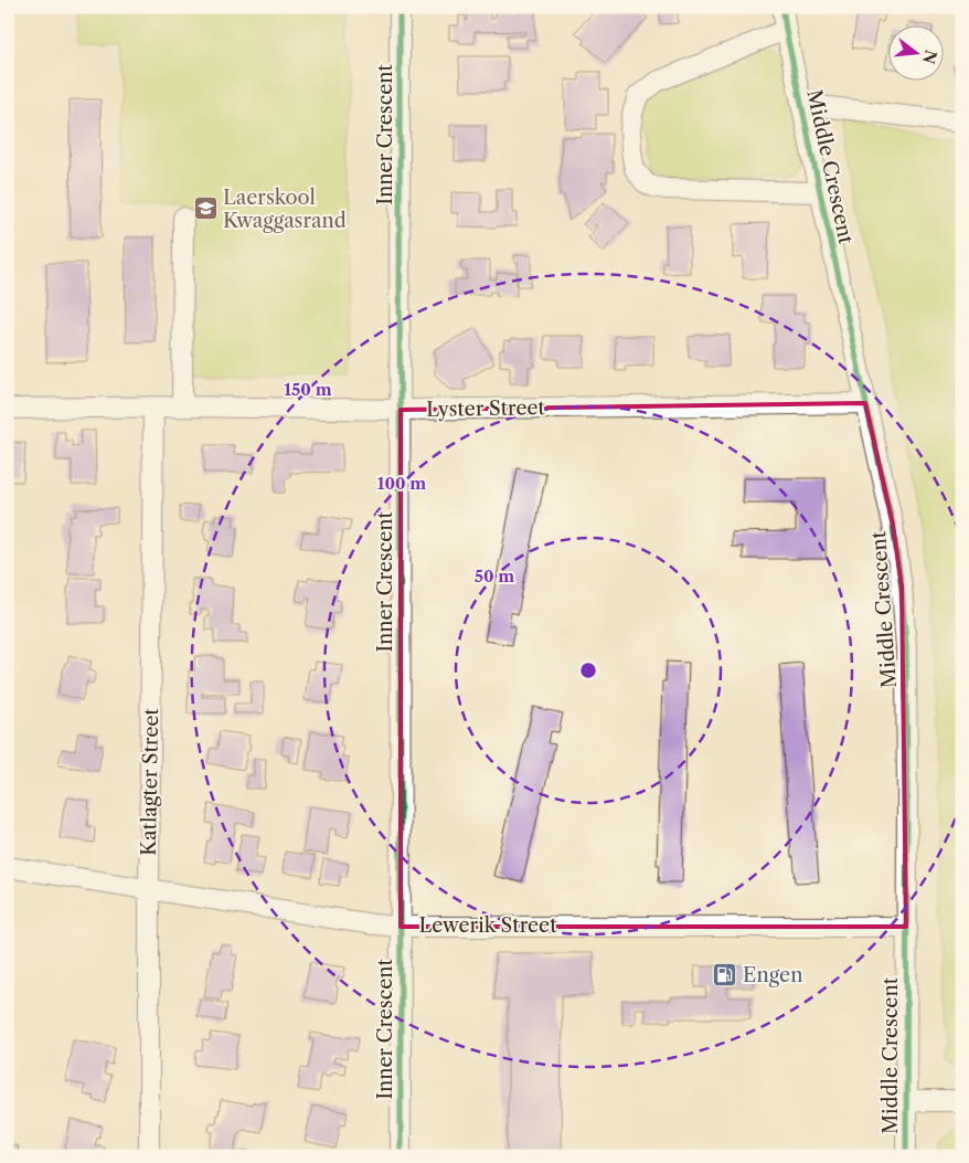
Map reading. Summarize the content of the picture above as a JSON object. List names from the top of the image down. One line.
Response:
{"streets":{"street":["Inner Crescent","Middle Crescent","Lyster Street","Katlagter Street","Lewerik Street"]},"crossings":[["Inner Crescent","Lyster Street"],["Inner Crescent","Lewerik Street"],["Middle Crescent","Lyster Street"],["Middle Crescent","Lewerik Street"],["Lyster Street","Katlagter Street"],["Katlagter Street","Lewerik Street"]],"places":{"school or university":["Laerskool Kwaggasrand"],"fuel station":["Engen"]},"north":"right","rings":["150 m","100 m","50 m"]}
